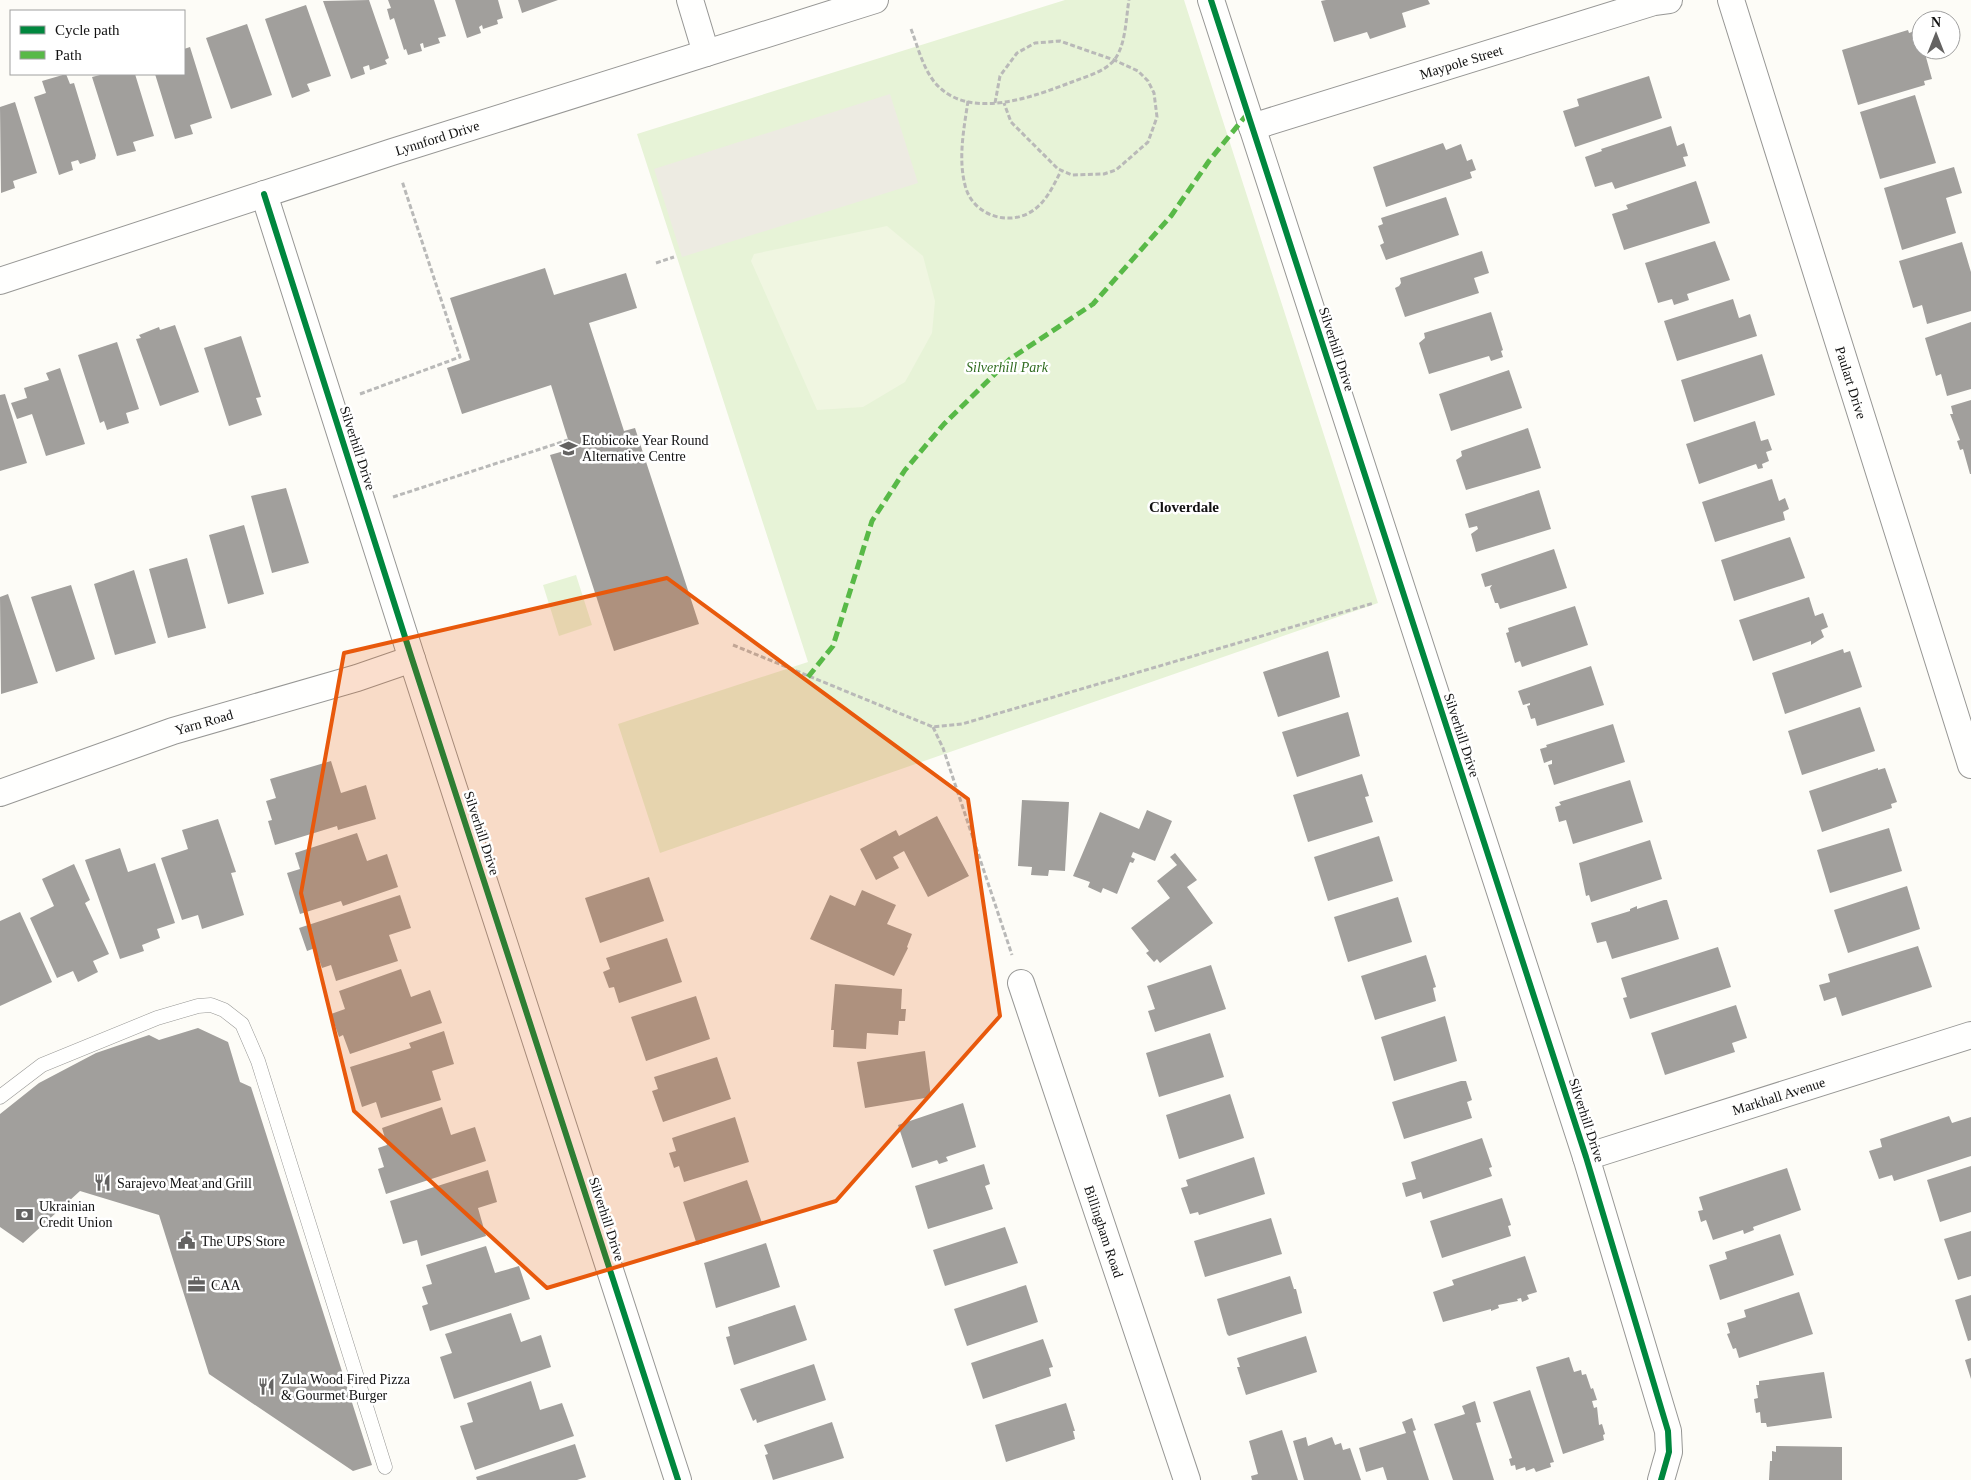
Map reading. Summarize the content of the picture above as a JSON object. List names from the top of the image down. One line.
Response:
{"streets":{"street":["Maypole Street","Lynnford Drive","Silverhill Drive","Paulart Drive","Yarn Road","Markhall Avenue","Billingham Road"]},"crossings":[["Maypole Street","Silverhill Drive"],["Lynnford Drive","Silverhill Drive"],["Silverhill Drive","Yarn Road"],["Silverhill Drive","Markhall Avenue"]],"districts":["Cloverdale"],"parks":["Silverhill Park"],"places":{"school or university":["Etobicoke Year Round Alternative Centre"],"restaurant":["Sarajevo Meat and Grill","Zula Wood Fired Pizza & Gourmet Burger"],"bank":["Ukrainian Credit Union"],"public building":["The UPS Store"],"office":["CAA"]},"legend":["Cycle path","Path"],"north":"top"}
